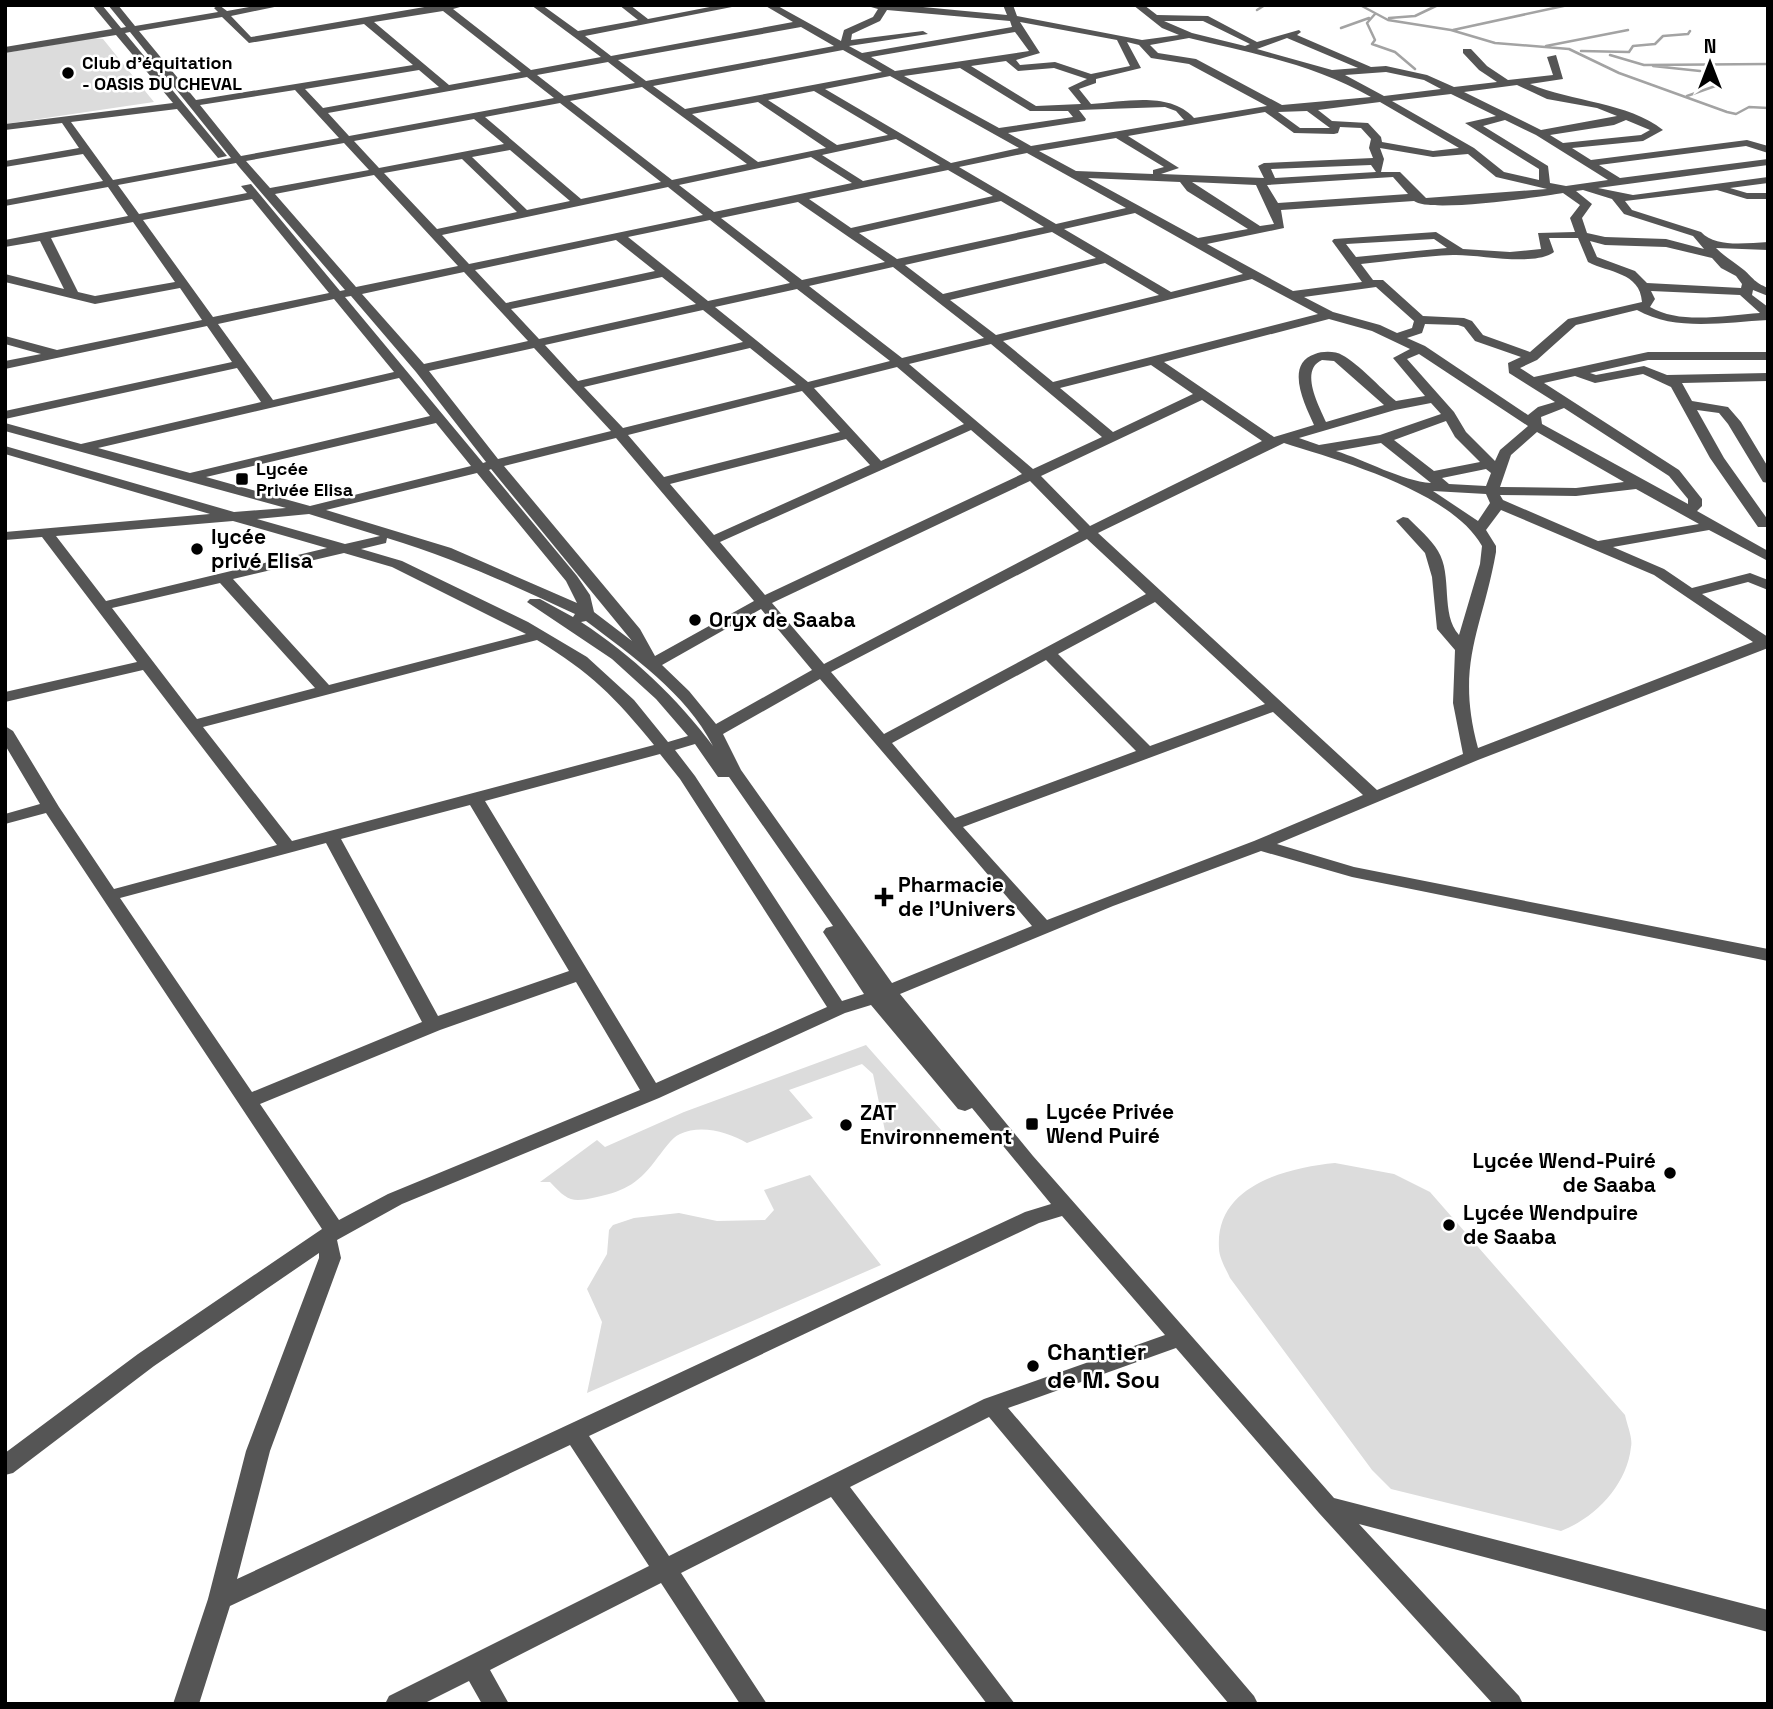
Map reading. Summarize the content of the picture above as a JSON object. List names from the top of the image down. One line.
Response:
{"places":{"other":["Club d'équitation - OASIS DU CHEVAL","lycée privé Elisa","Oryx de Saaba","ZAT Environnement","Lycée Wend-Puiré de Saaba","Lycée Wendpuire de Saaba","Chantier de M. Sou"],"transit":["Lycée Privée Elisa","Lycée Privée Wend Puiré"],"health":["Pharmacie de l'Univers"]},"north":"top"}
